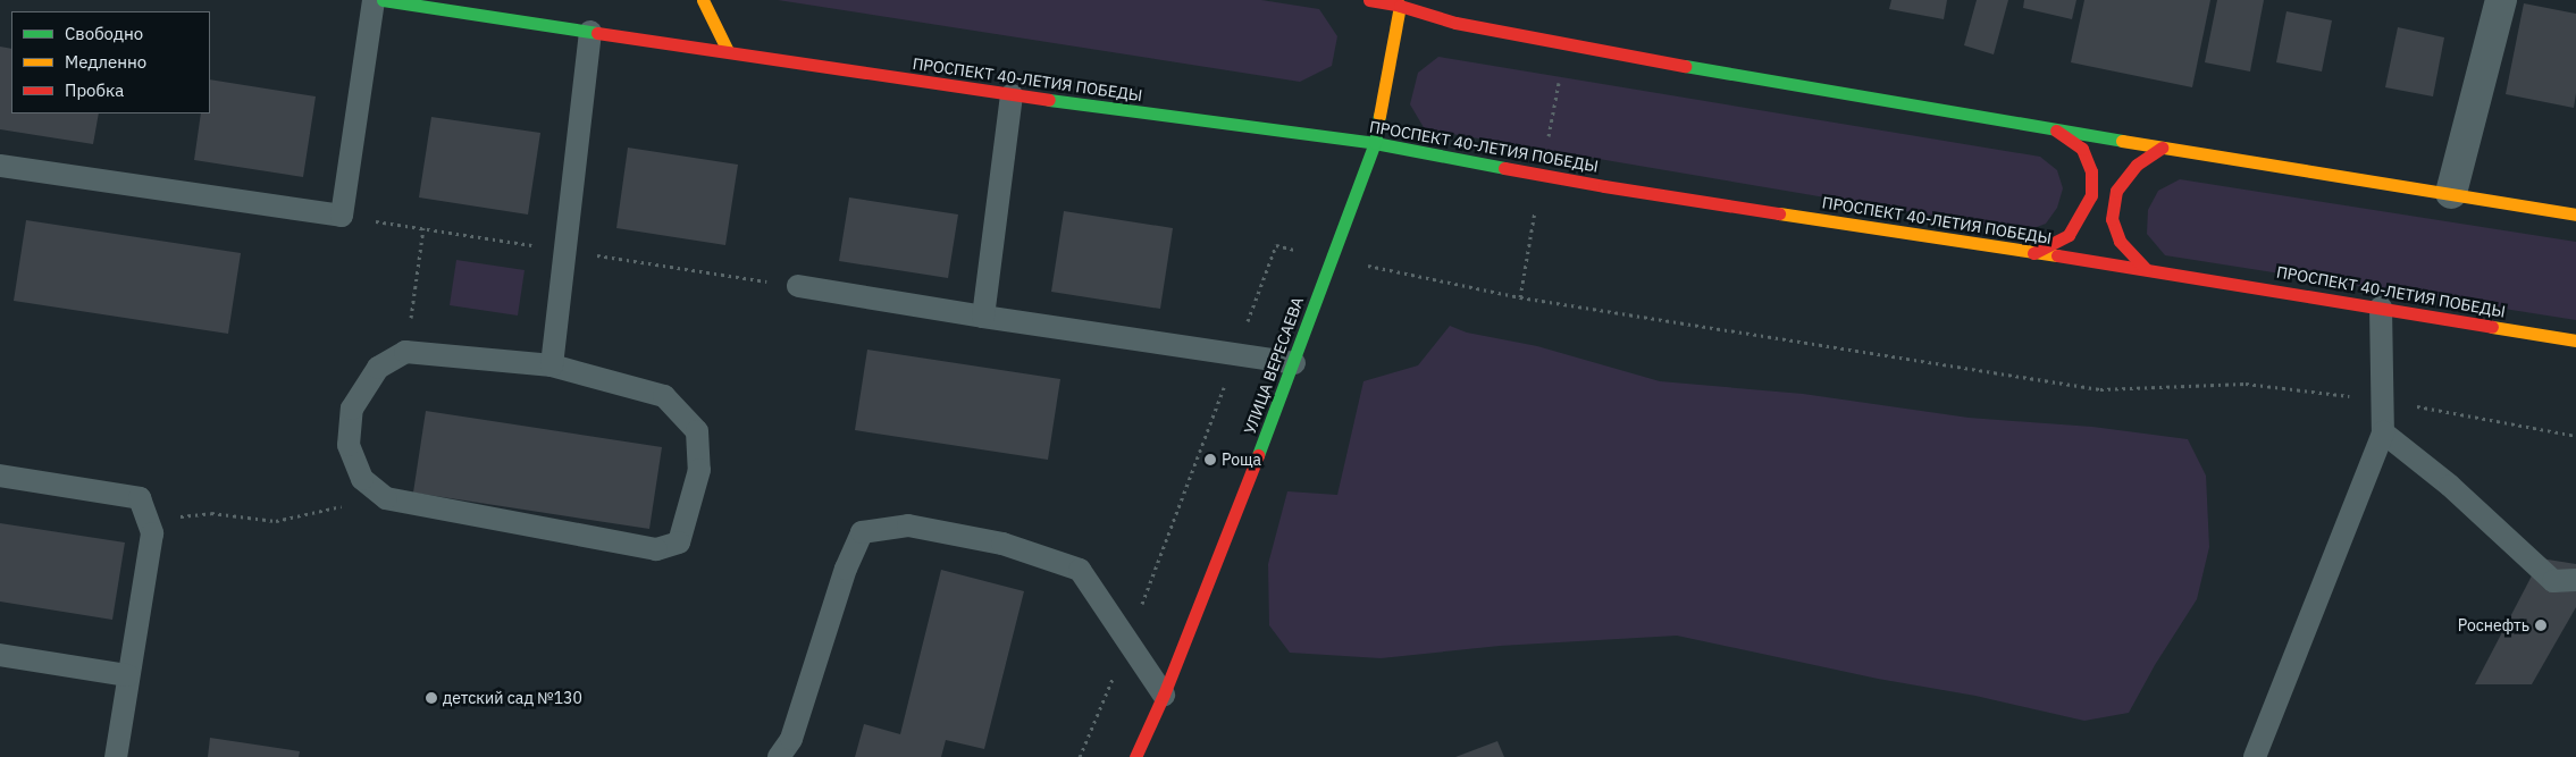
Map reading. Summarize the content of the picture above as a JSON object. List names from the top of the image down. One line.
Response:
{"streets":{"main road":["ПРОСПЕКТ 40-ЛЕТИЯ ПОБЕДЫ","УЛИЦА ВЕРЕСАЕВА"]},"crossings":[["ПРОСПЕКТ 40-ЛЕТИЯ ПОБЕДЫ","УЛИЦА ВЕРЕСАЕВА"]],"places":["Роща","Роснефть","детский сад №130"],"legend":["Свободно","Медленно","Пробка"]}
